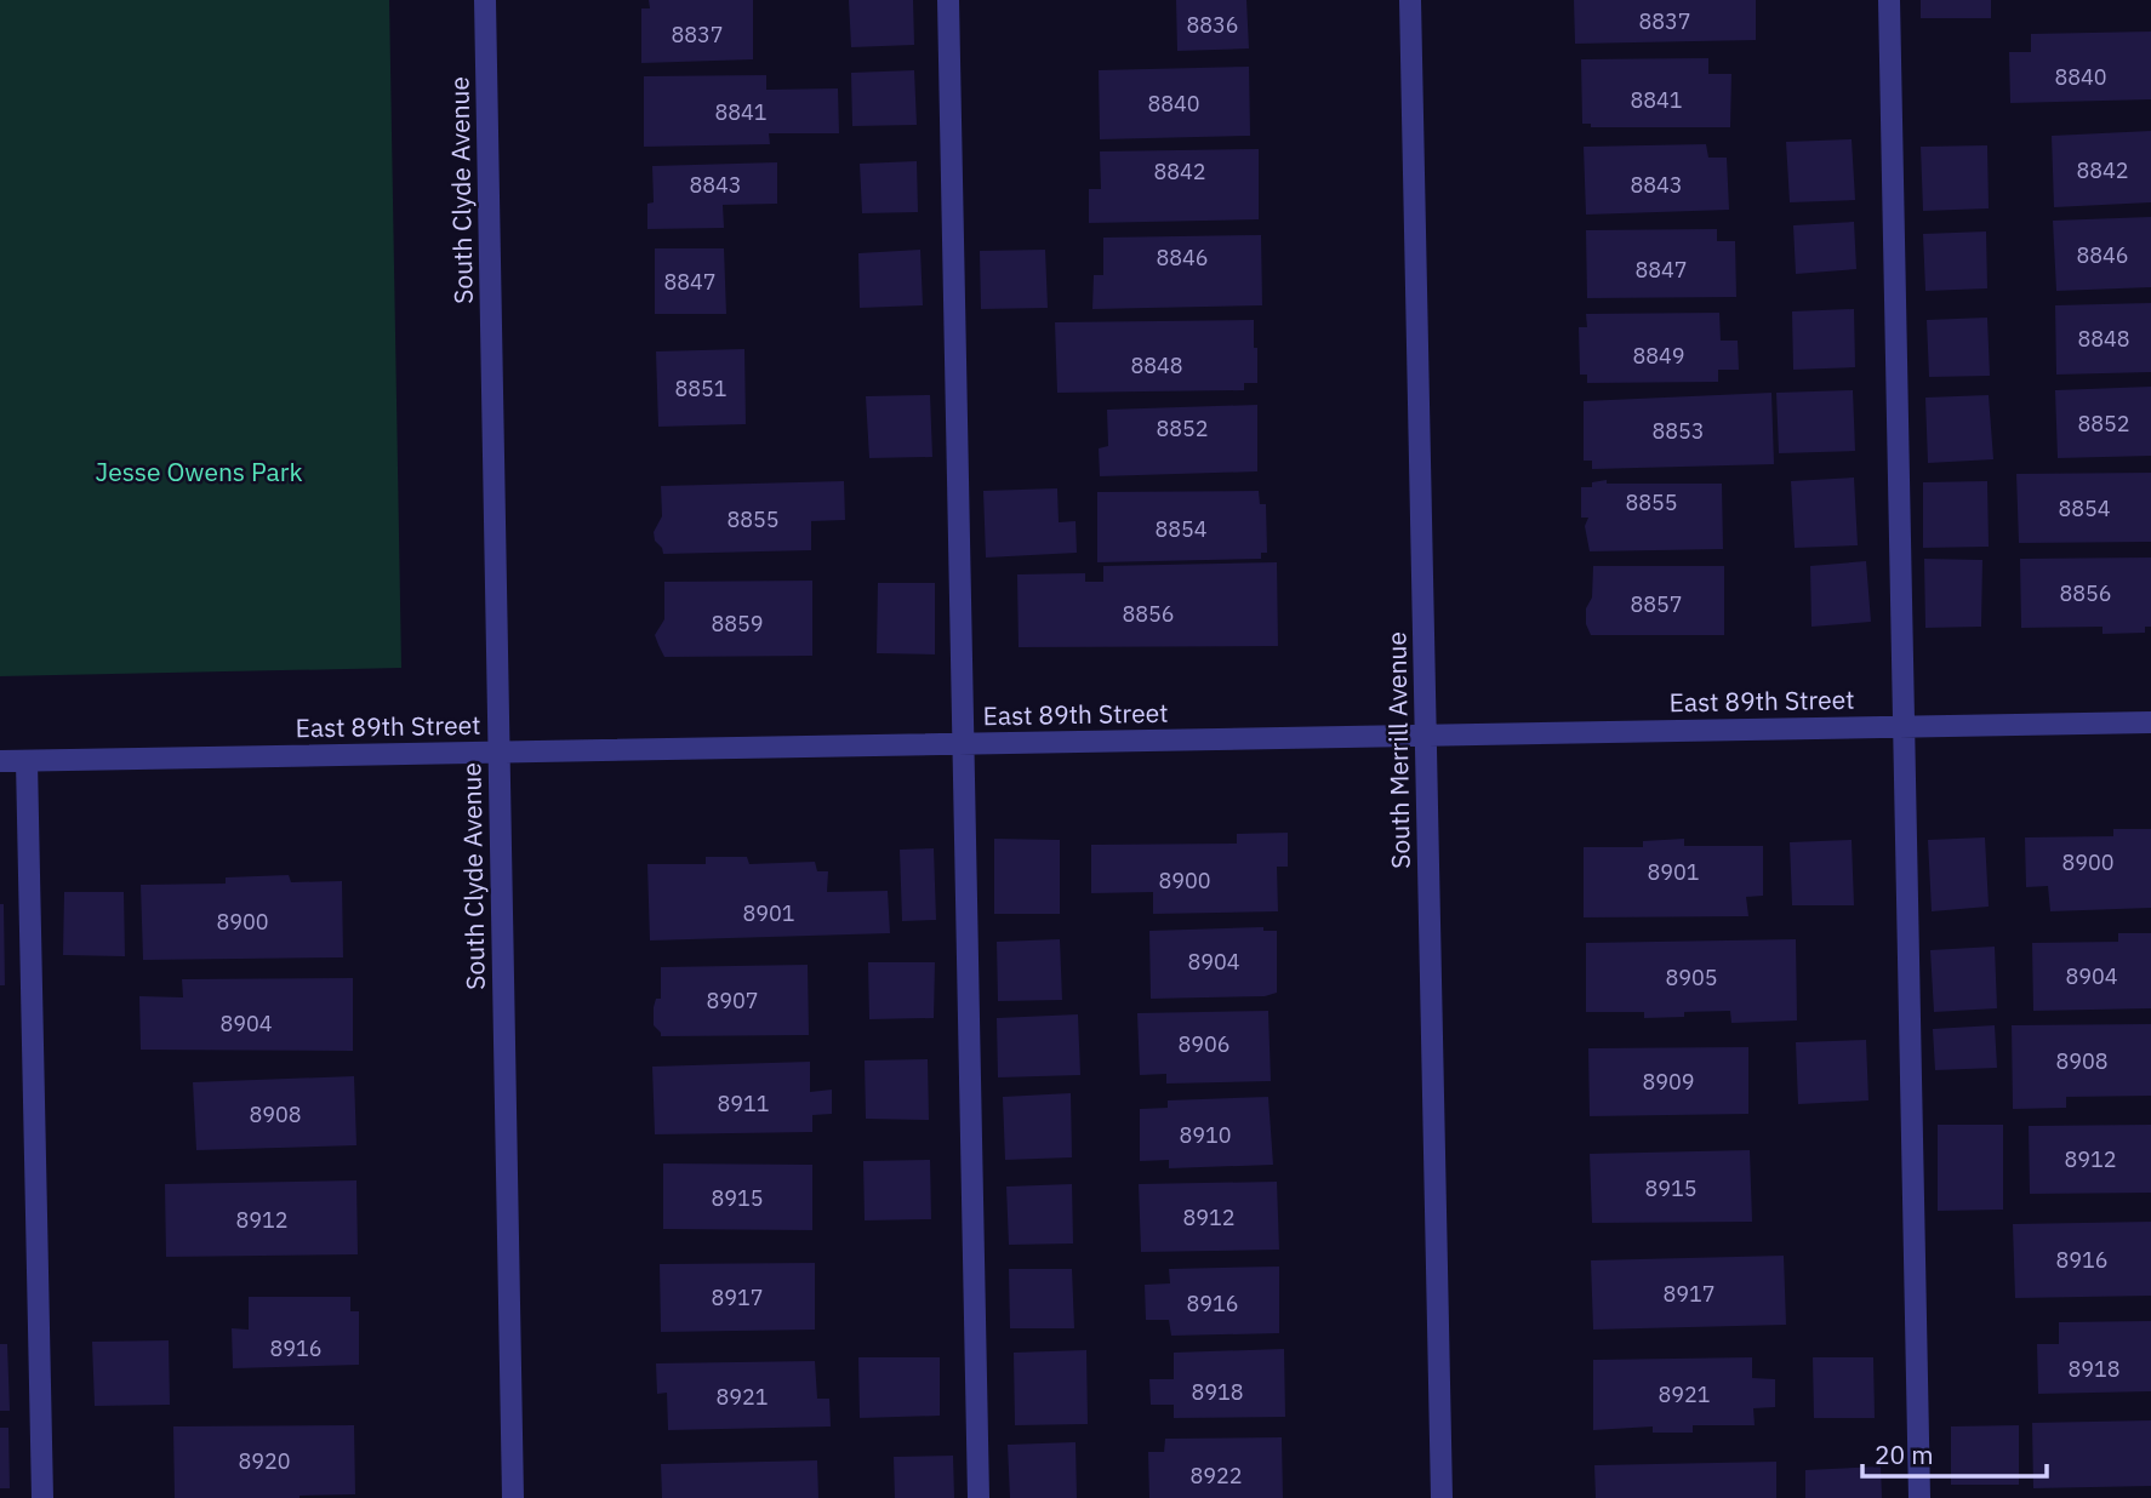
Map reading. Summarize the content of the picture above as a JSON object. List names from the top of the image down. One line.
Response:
{"streets":{"street":["South Clyde Avenue","East 89th Street","South Merrill Avenue"]},"crossings":[["South Clyde Avenue","East 89th Street"],["East 89th Street","South Merrill Avenue"]],"parks":["Jesse Owens Park"],"house_numbers":["8837","8836","8837","8840","8841","8840","8841","8842","8842","8843","8843","8846","8846","8847","8847","8848","8849","8848","8851","8852","8852","8853","8855","8854","8855","8854","8856","8857","8856","8859","8900","8901","8900","8901","8900","8904","8904","8905","8907","8904","8906","8908","8909","8911","8908","8910","8912","8915","8915","8912","8912","8916","8917","8917","8916","8916","8918","8918","8921","8921","8920","8922"],"scale_bar":"20 m"}
